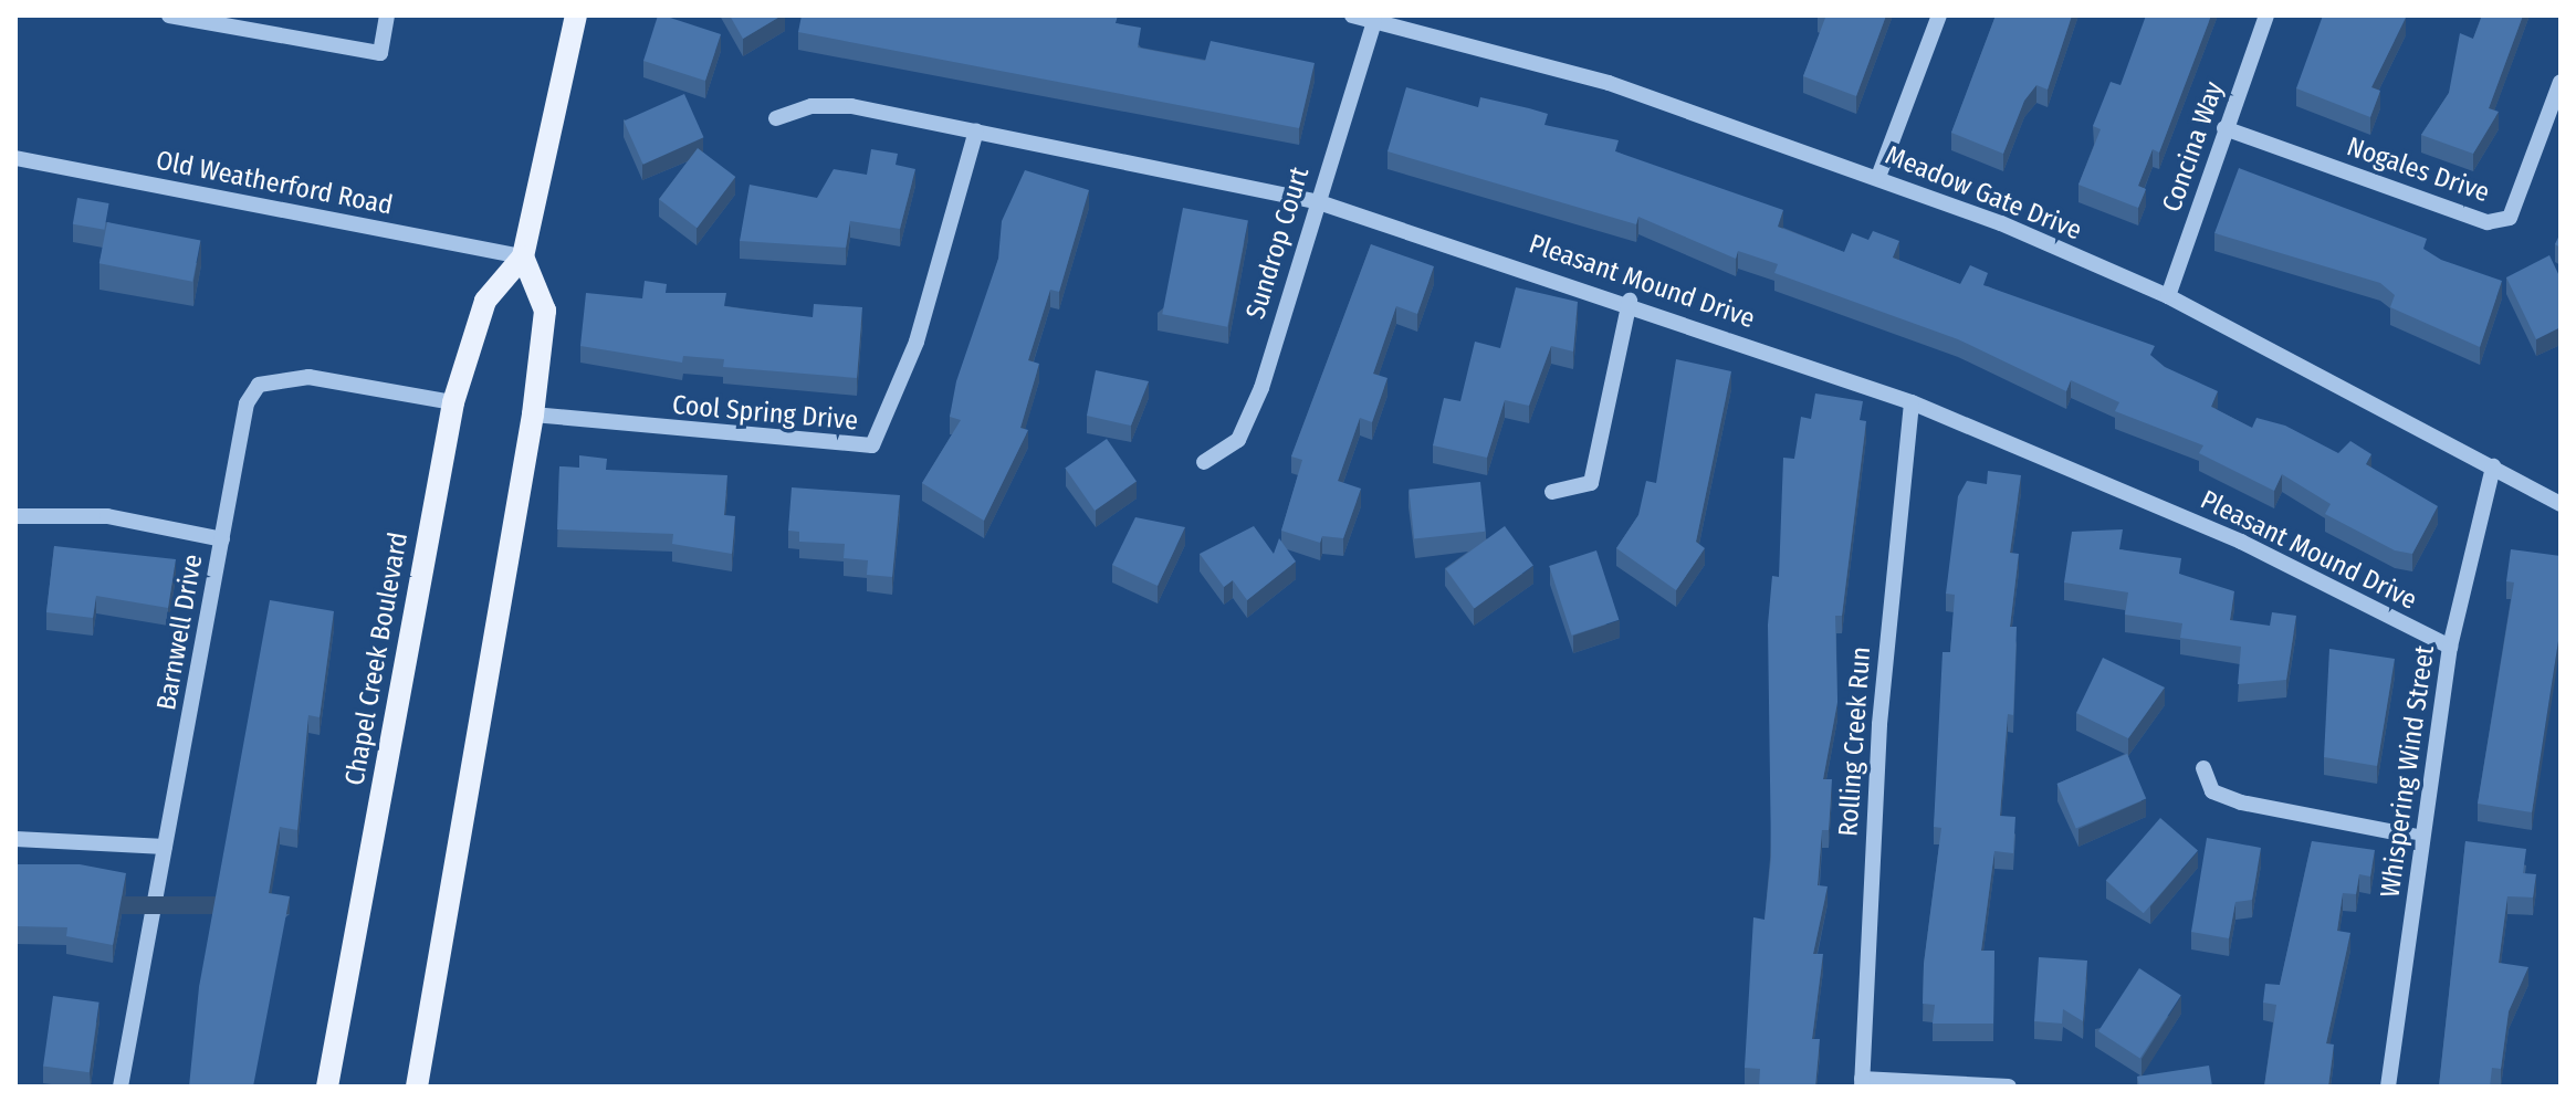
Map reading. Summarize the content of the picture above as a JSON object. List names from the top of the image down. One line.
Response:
{"streets":{"main road":["Chapel Creek Boulevard"],"street":["Concina Way","Nogales Drive","Old Weatherford Road","Meadow Gate Drive","Sundrop Court","Pleasant Mound Drive","Cool Spring Drive","Barnwell Drive","Rolling Creek Run","Whispering Wind Street"]},"crossings":[["Concina Way","Nogales Drive"],["Concina Way","Meadow Gate Drive"],["Old Weatherford Road","Chapel Creek Boulevard"],["Meadow Gate Drive","Sundrop Court"],["Meadow Gate Drive","Whispering Wind Street"],["Sundrop Court","Pleasant Mound Drive"],["Pleasant Mound Drive","Cool Spring Drive"],["Pleasant Mound Drive","Rolling Creek Run"],["Pleasant Mound Drive","Whispering Wind Street"],["Barnwell Drive","Chapel Creek Boulevard"]]}
